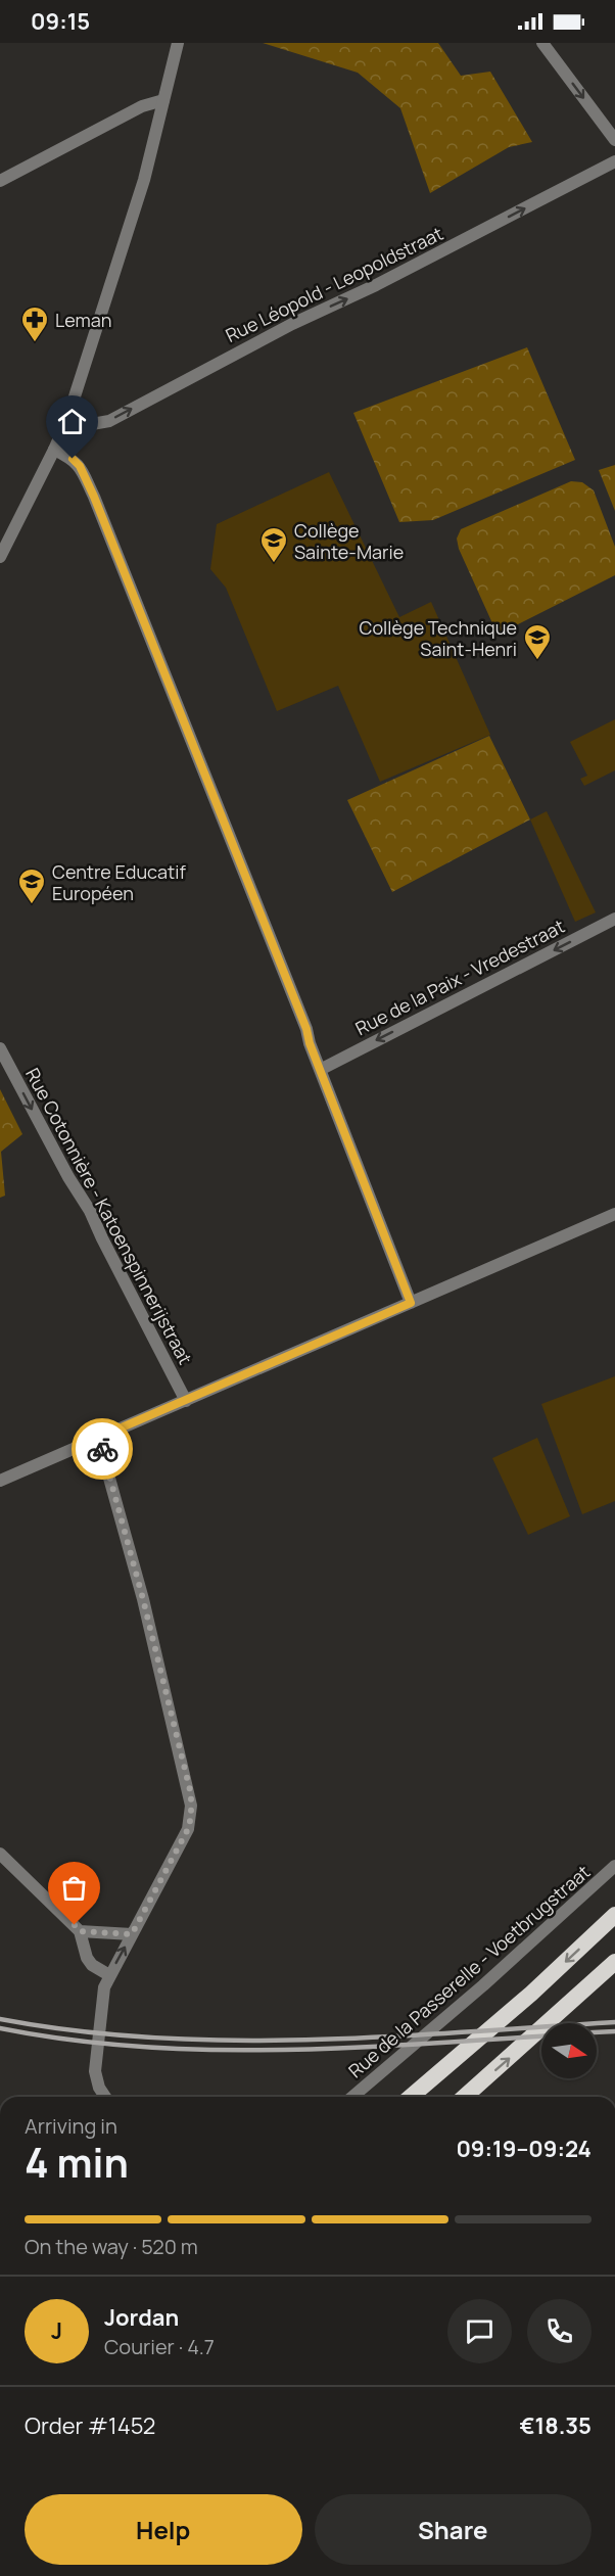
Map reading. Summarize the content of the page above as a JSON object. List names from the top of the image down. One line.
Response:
{"streets":{"street":["Rue Léopold - Leopoldstraat","Rue de la Paix - Vredestraat","Rue Cotonnière - Katoenspinnerijstraat","Rue de la Passerelle - Voetbrugstraat"]},"one_way":["Rue Léopold - Leopoldstraat","Rue de la Paix - Vredestraat","Rue Cotonnière - Katoenspinnerijstraat"],"places":{"pharmacy":["Leman"],"school or university":["Collège Sainte-Marie","Collège Technique Saint-Henri","Centre Educatif Européen"]},"north":"right","page":{"status":"09:15","heading":["4 min","Arriving in","09:19–09:24"],"panel":["Jordan","Courier · 4.7","Order #1452","€18.35"],"bar":"On the way · 520 m","round":"J","buttons":["Help","Share"]}}
